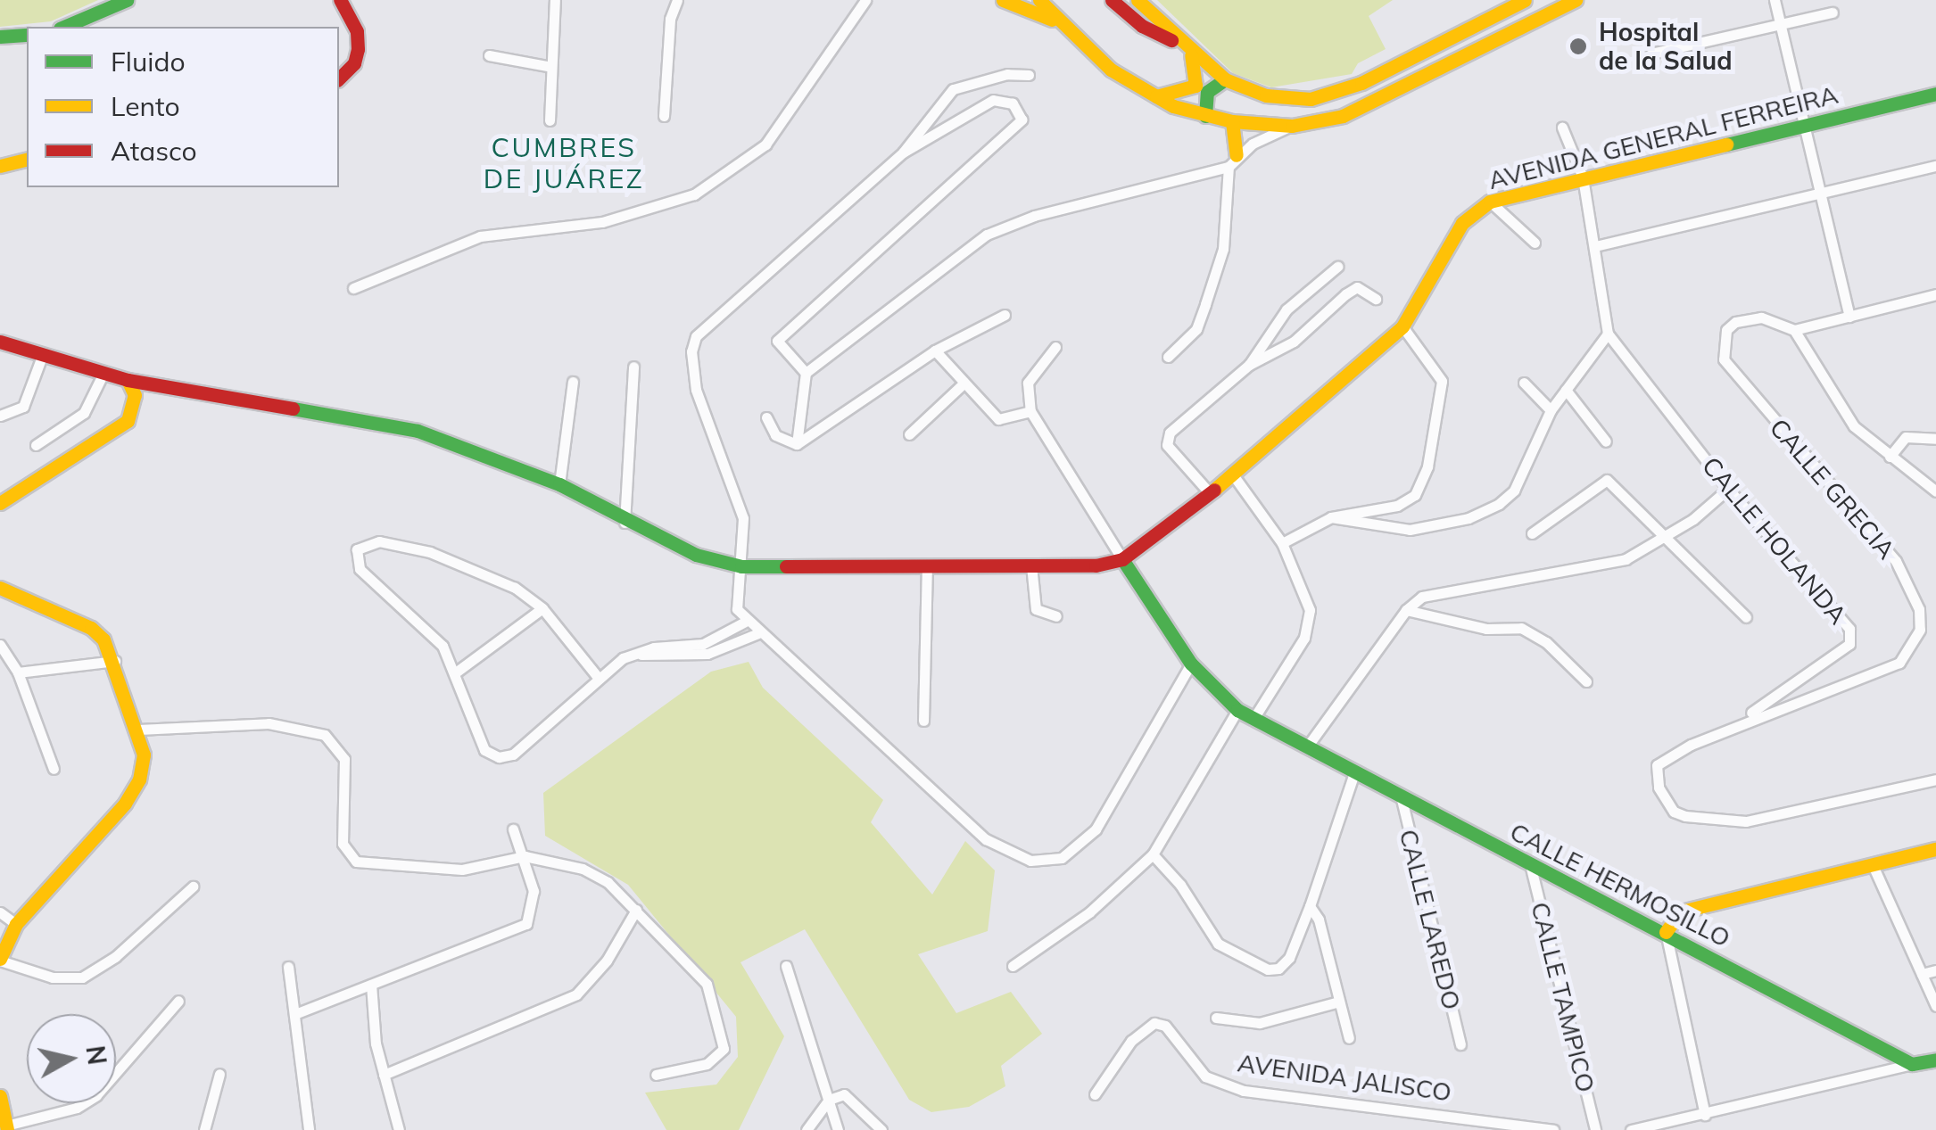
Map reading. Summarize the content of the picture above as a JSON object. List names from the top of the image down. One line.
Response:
{"streets":{"street":["AVENIDA GENERAL FERREIRA","CALLE GRECIA","CALLE HOLANDA","CALLE HERMOSILLO","CALLE LAREDO","CALLE TAMPICO","AVENIDA JALISCO"]},"crossings":[["AVENIDA GENERAL FERREIRA","CALLE HERMOSILLO"],["CALLE GRECIA","CALLE HOLANDA"],["CALLE HERMOSILLO","CALLE LAREDO"],["CALLE HERMOSILLO","CALLE TAMPICO"]],"districts":["CUMBRES DE JUÁREZ"],"places":["Hospital de la Salud"],"legend":["Fluido","Lento","Atasco"],"north":"right"}
